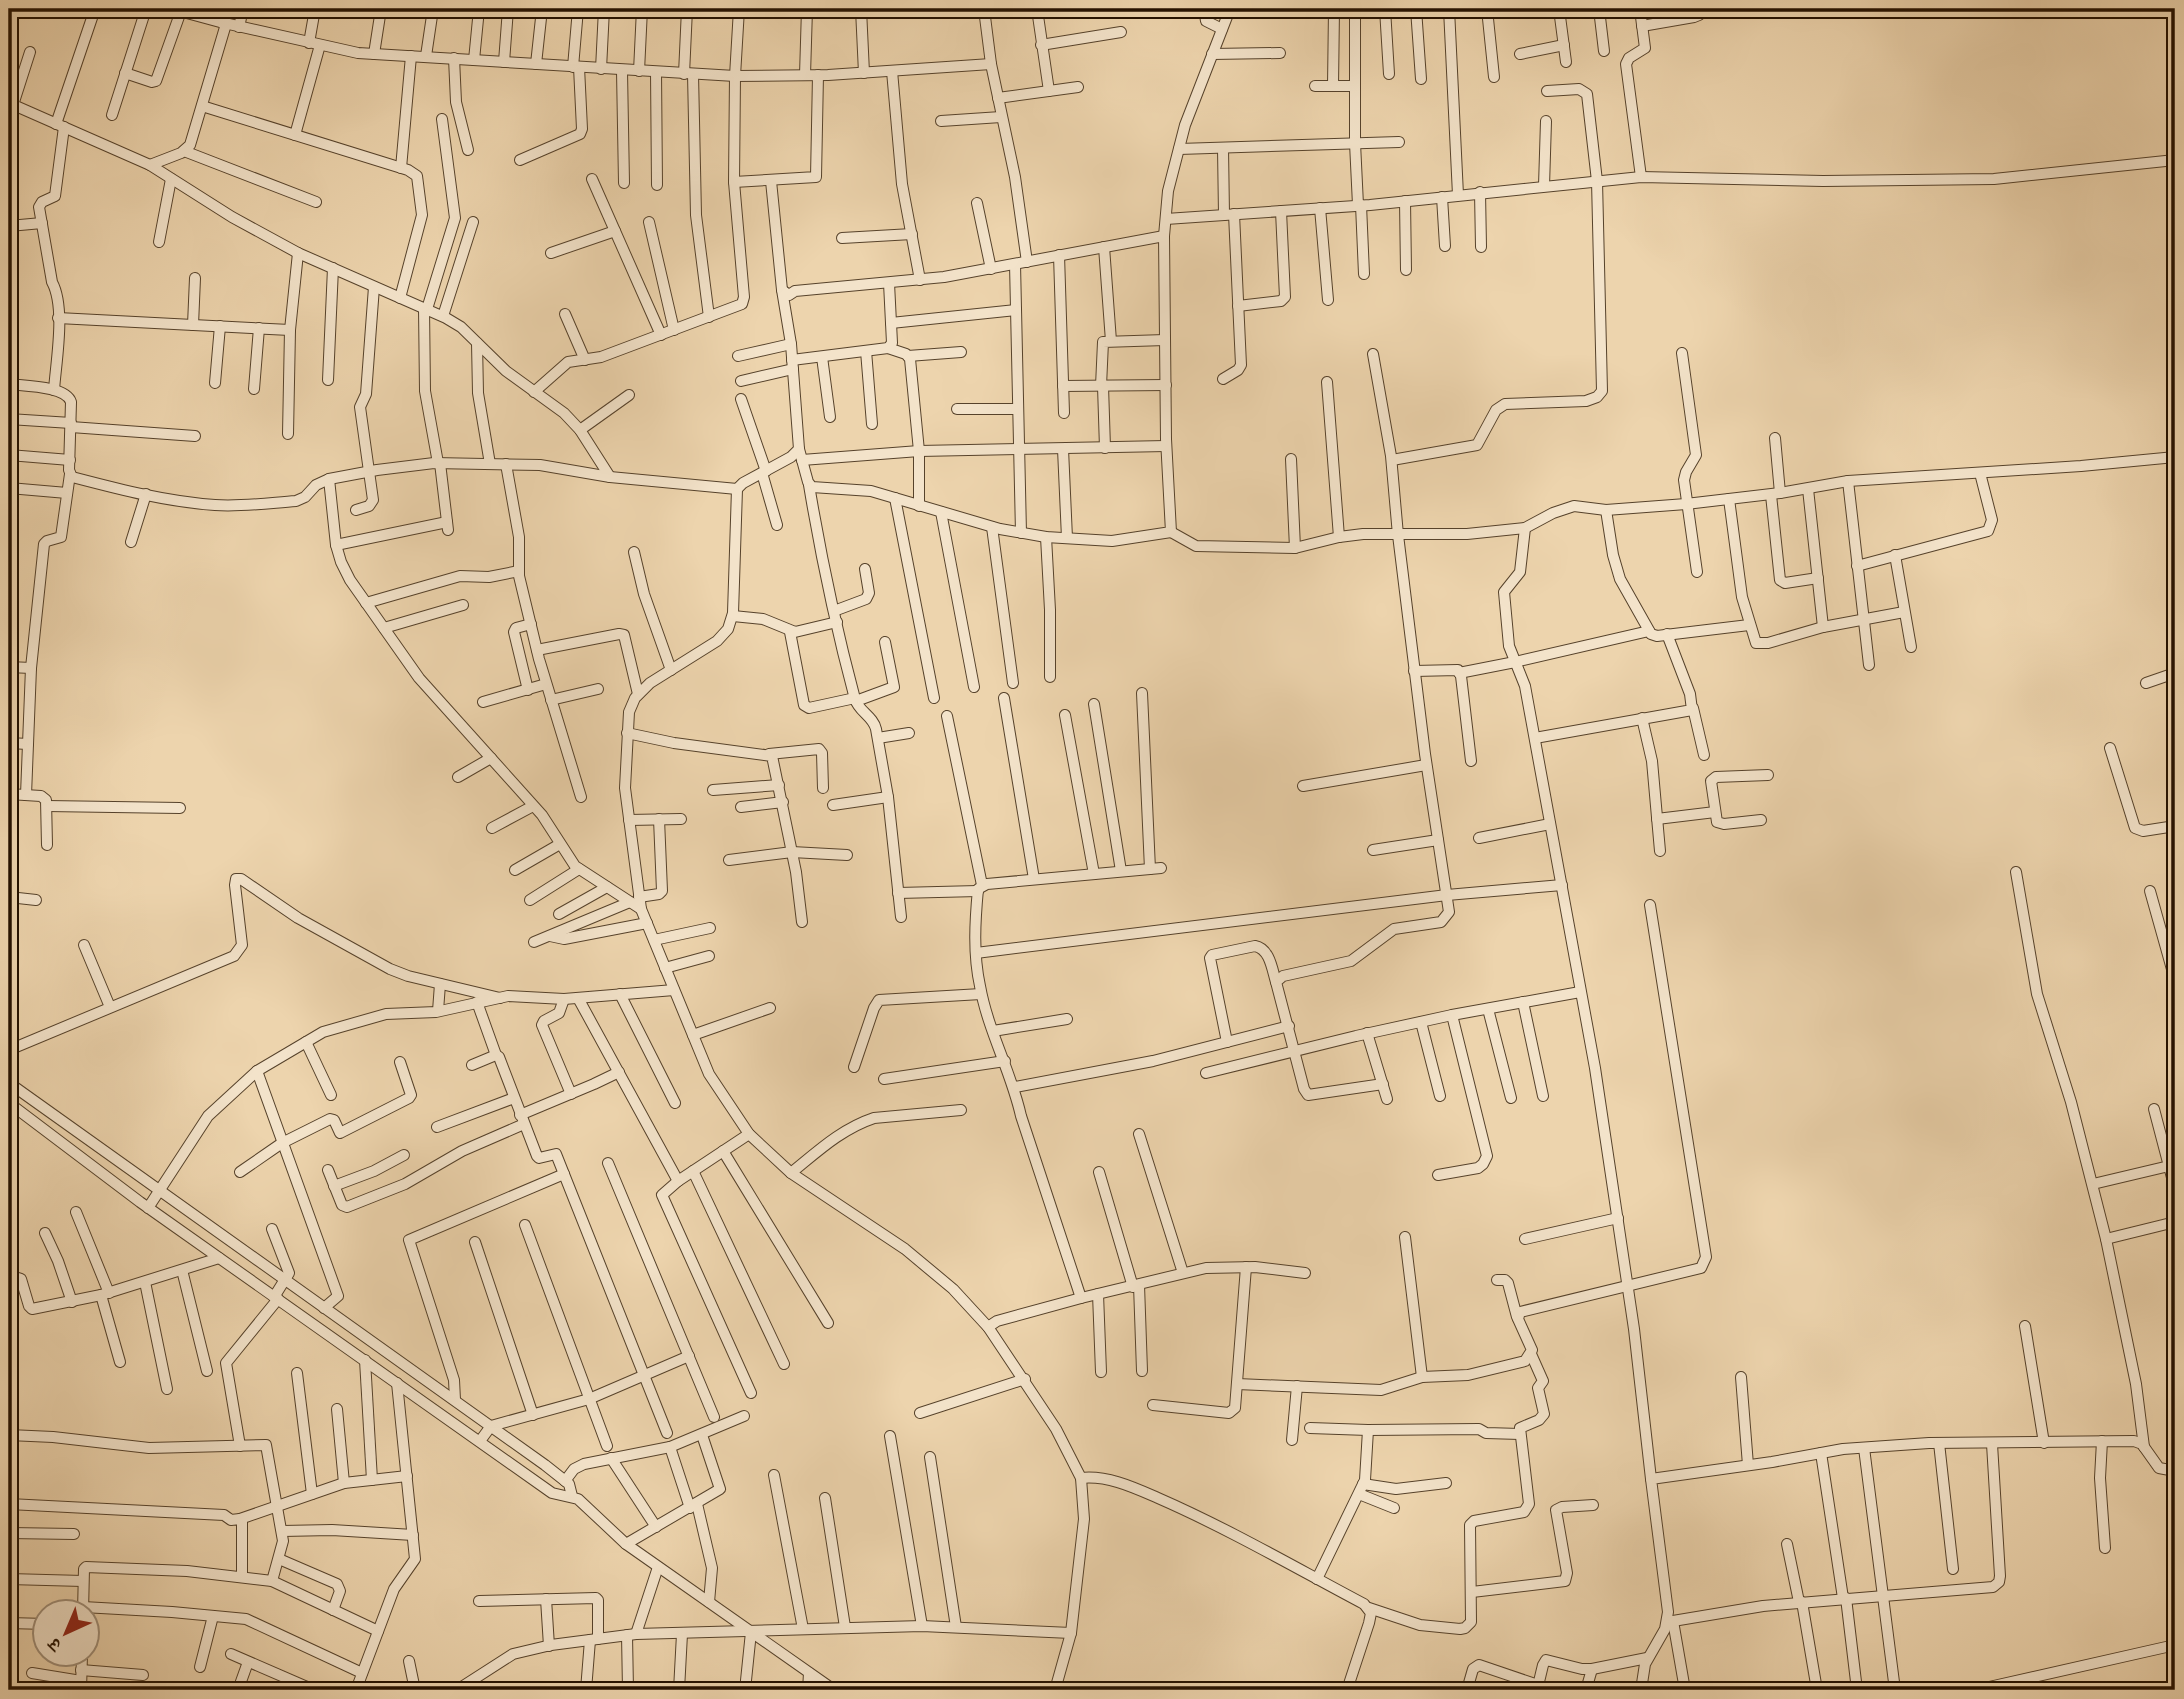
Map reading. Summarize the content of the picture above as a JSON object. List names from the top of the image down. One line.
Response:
{"north":"bottom left"}
